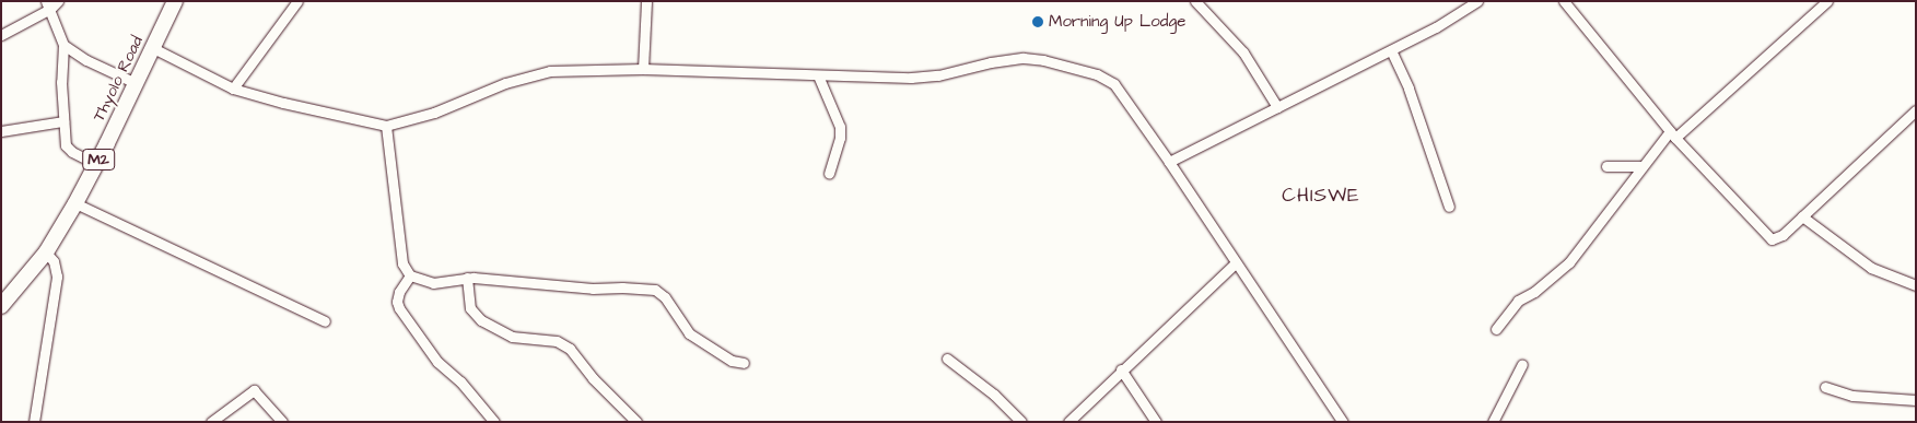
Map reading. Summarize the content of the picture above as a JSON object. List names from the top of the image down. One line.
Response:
{"streets":{"highway":["Thyolo Road","M2"]},"districts":["CHISWE"],"places":["Morning Up Lodge"]}
